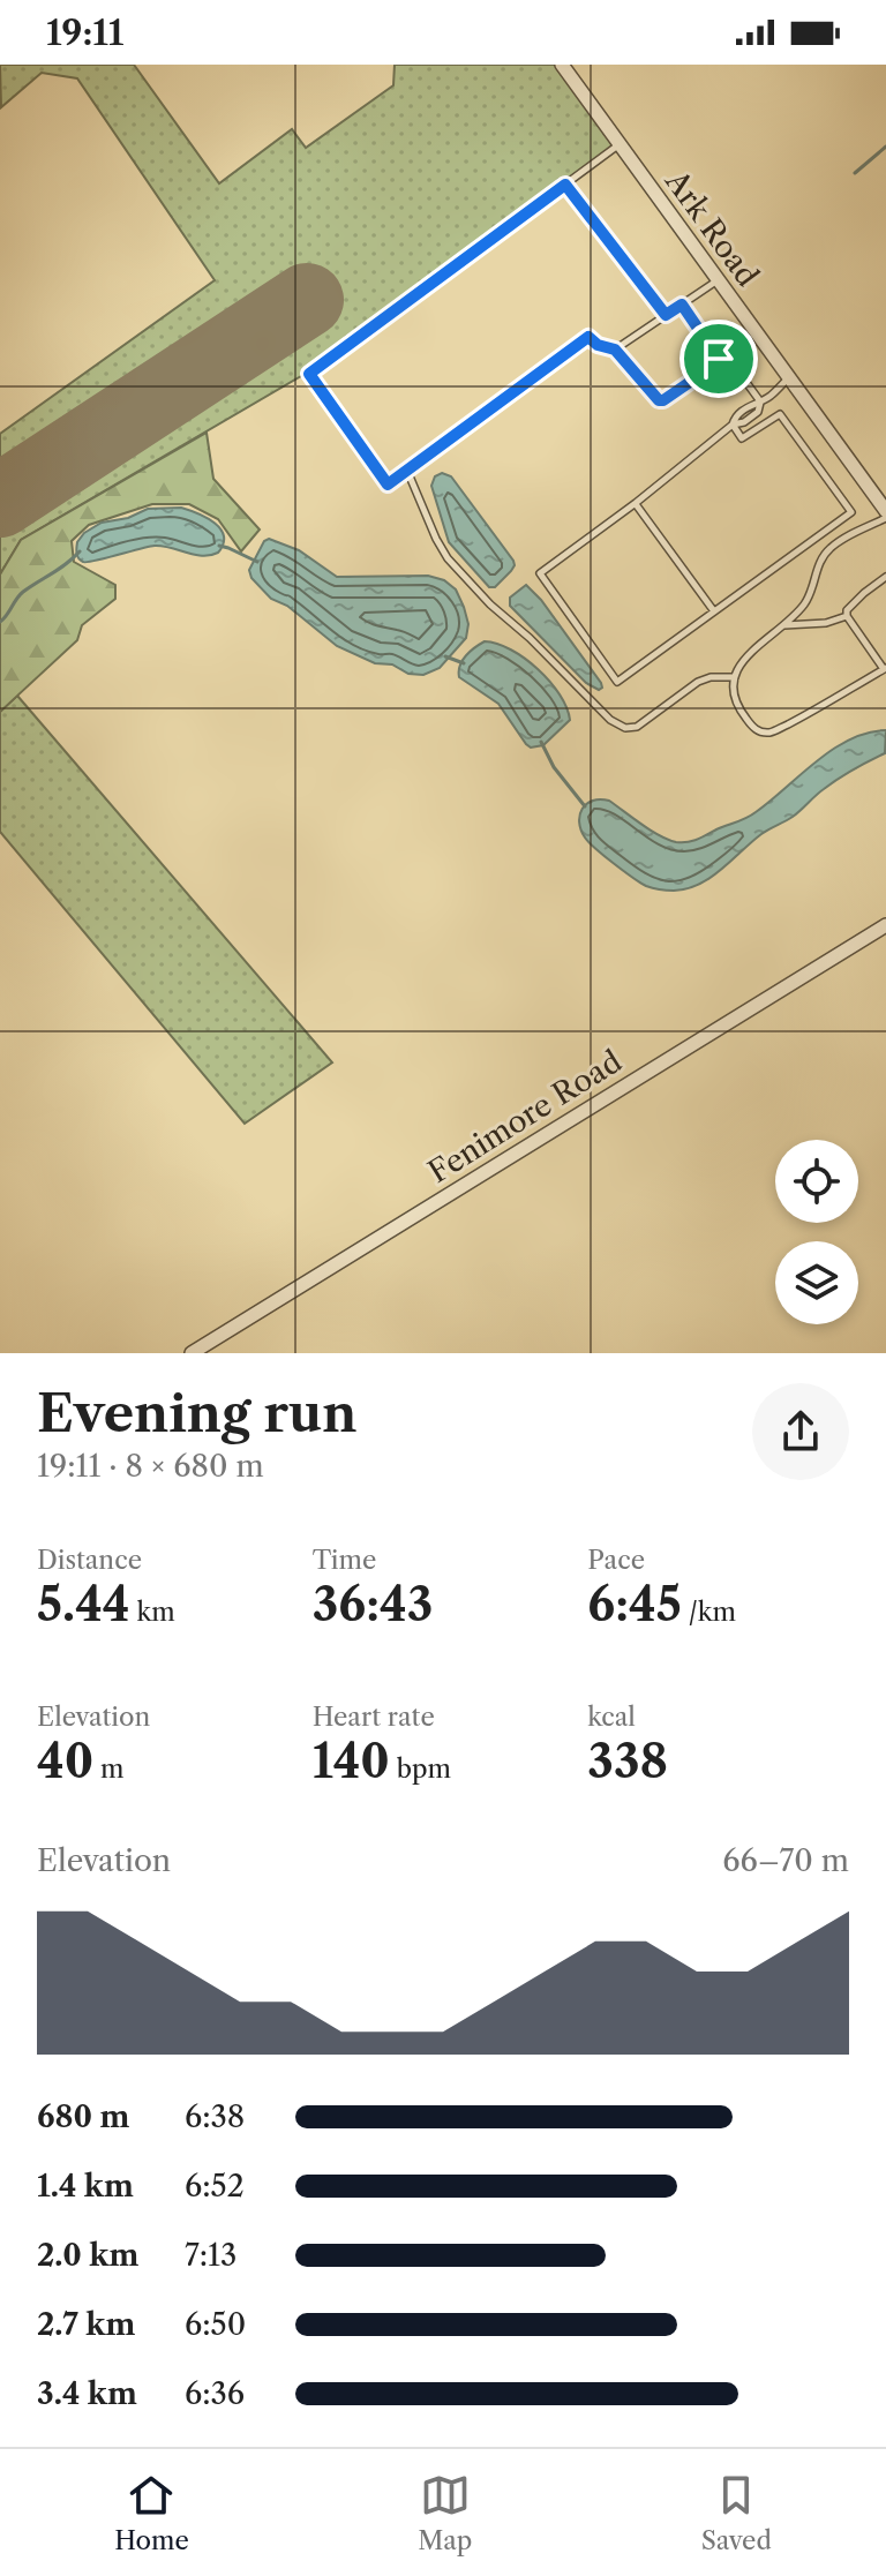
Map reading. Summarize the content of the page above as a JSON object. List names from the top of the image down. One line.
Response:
{"streets":{"street":["Ark Road","Fenimore Road"]},"page":{"status":"19:11","heading":["Evening run","19:11 · 8 × 680 m"],"stats":[["Distance","5.44 km"],["Time","36:43"],["Pace","6:45 /km"],["Elevation","40 m"],["Heart rate","140 bpm"],["kcal","338"]],"chart":["Elevation","66–70 m"],"list":[{"name":"680 m","note":"6:38"},{"name":"1.4 km","note":"6:52"},{"name":"2.0 km","note":"7:13"},{"name":"2.7 km","note":"6:50"},{"name":"3.4 km","note":"6:36"}],"tabs":["Home","Map","Saved"]}}
